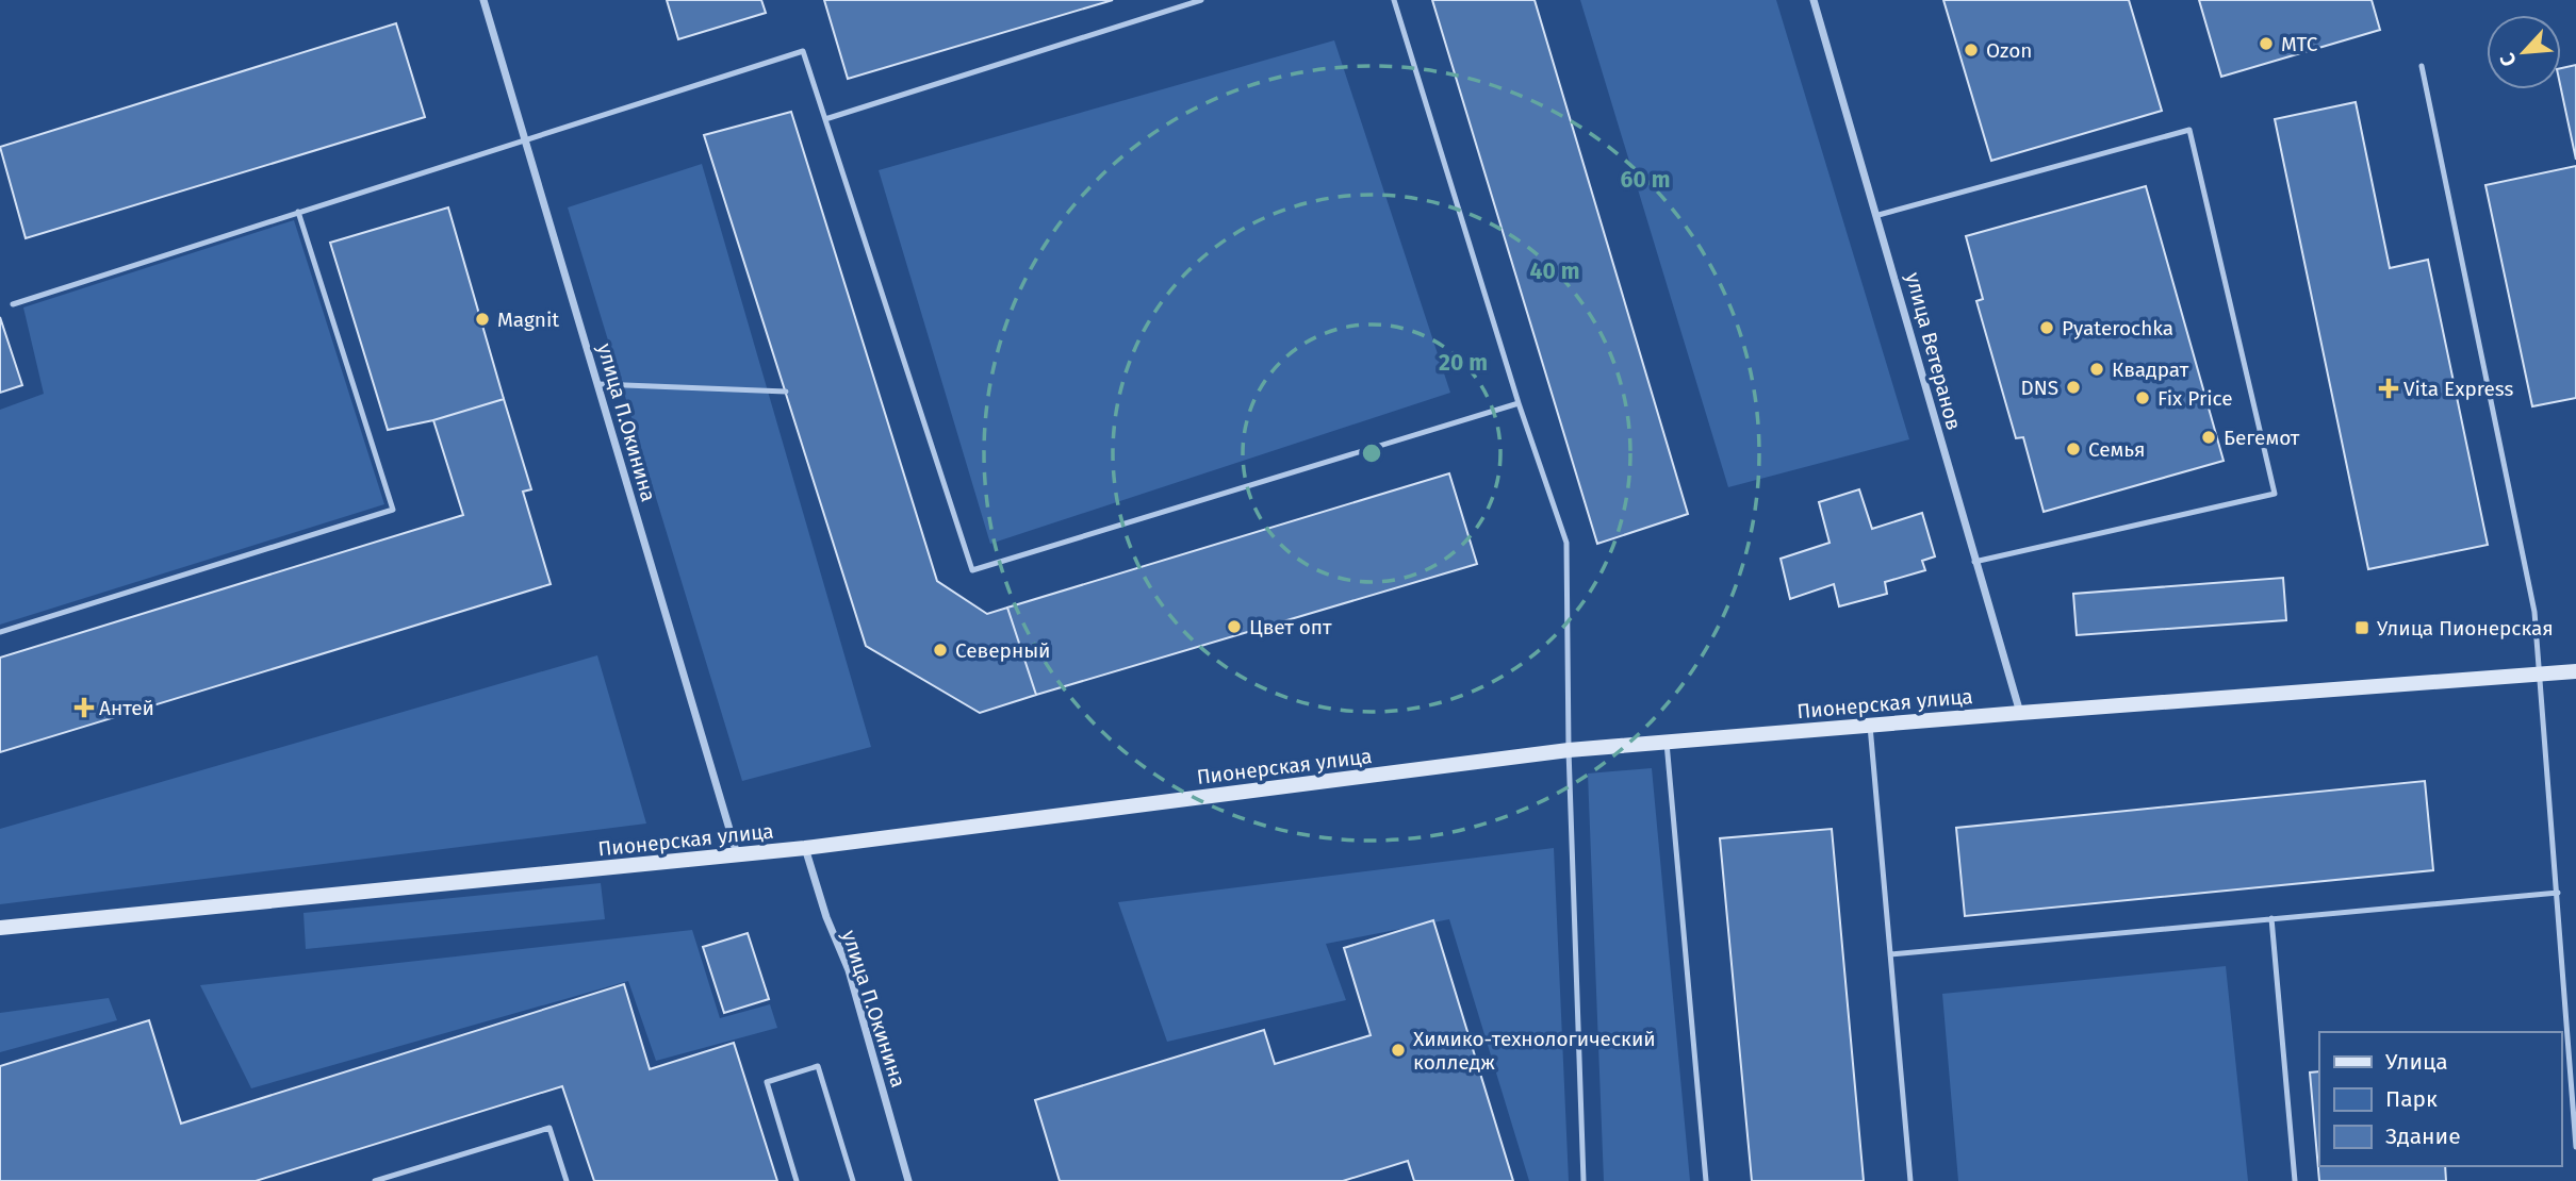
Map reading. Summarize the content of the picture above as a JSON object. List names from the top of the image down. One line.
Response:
{"streets":{"street":["улица Ветеранов","улица П.Окинина","Пионерская улица"]},"crossings":[["улица Ветеранов","Пионерская улица"],["улица П.Окинина","Пионерская улица"]],"places":{"other":["МТС","Ozon","Magnit","Pyaterochka","Квадрат","DNS","Fix Price","Бегемот","Семья","Цвет опт","Северный","Химико-технологический колледж"],"health":["Vita Express","Антей"],"transit":["Улица Пионерская"]},"legend":["Улица","Парк","Здание"],"north":"bottom left","rings":["60 m","40 m","20 m"]}
